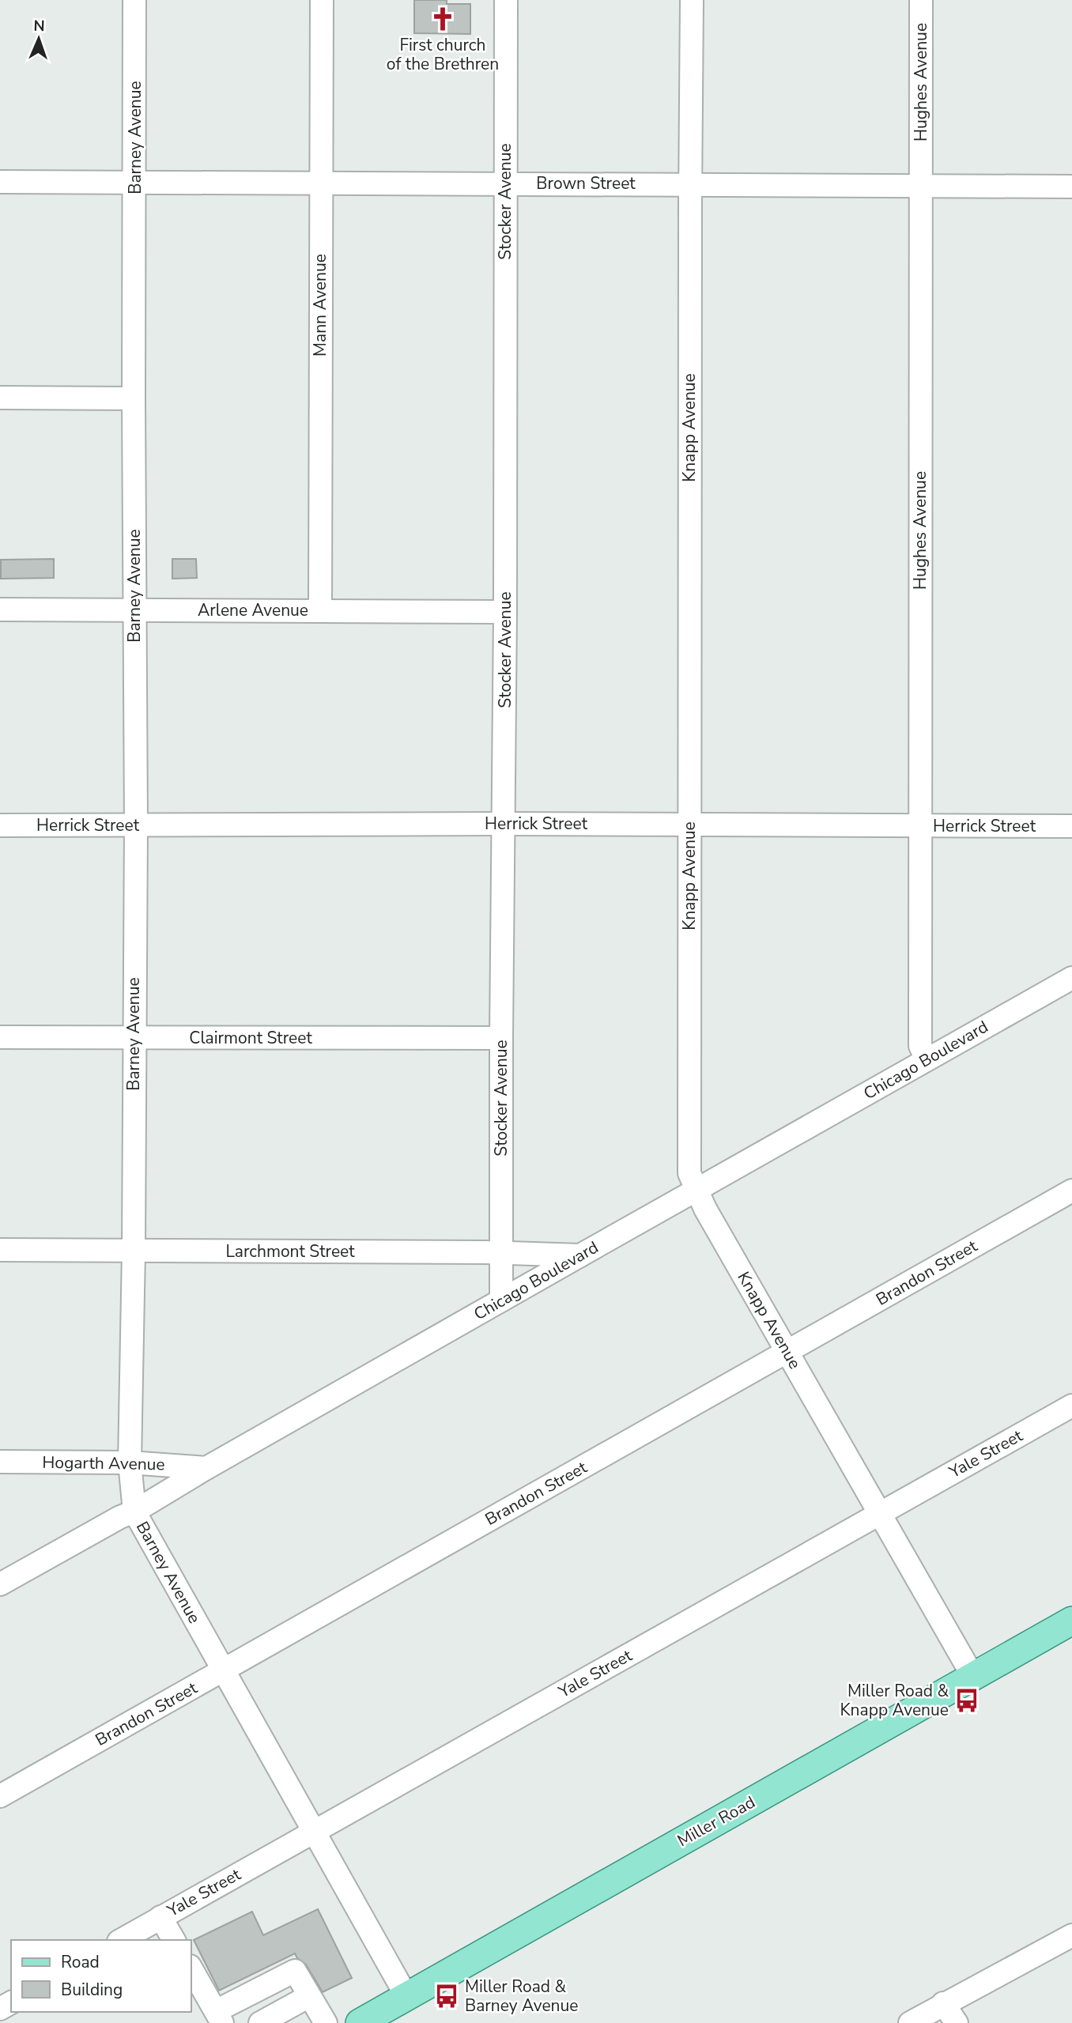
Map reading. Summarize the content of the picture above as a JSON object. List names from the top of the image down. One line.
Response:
{"streets":{"main road":["Miller Road"],"street":["Hughes Avenue","Barney Avenue","Brown Street","Stocker Avenue","Mann Avenue","Knapp Avenue","Arlene Avenue","Herrick Street","Clairmont Street","Chicago Boulevard","Larchmont Street","Brandon Street","Yale Street","Hogarth Avenue"]},"crossings":[["Hughes Avenue","Brown Street"],["Hughes Avenue","Herrick Street"],["Hughes Avenue","Chicago Boulevard"],["Barney Avenue","Brown Street"],["Barney Avenue","Arlene Avenue"],["Barney Avenue","Herrick Street"],["Barney Avenue","Clairmont Street"],["Barney Avenue","Chicago Boulevard"],["Barney Avenue","Larchmont Street"],["Barney Avenue","Brandon Street"],["Barney Avenue","Yale Street"],["Barney Avenue","Hogarth Avenue"],["Barney Avenue","Miller Road"],["Brown Street","Stocker Avenue"],["Brown Street","Mann Avenue"],["Brown Street","Knapp Avenue"],["Stocker Avenue","Arlene Avenue"],["Stocker Avenue","Herrick Street"],["Stocker Avenue","Clairmont Street"],["Stocker Avenue","Chicago Boulevard"],["Stocker Avenue","Larchmont Street"],["Mann Avenue","Arlene Avenue"],["Knapp Avenue","Herrick Street"],["Knapp Avenue","Chicago Boulevard"],["Knapp Avenue","Brandon Street"],["Knapp Avenue","Yale Street"],["Knapp Avenue","Miller Road"],["Chicago Boulevard","Larchmont Street"],["Chicago Boulevard","Hogarth Avenue"]],"places":{"church":["First church of the Brethren"],"bus stop":["Miller Road & Knapp Avenue","Miller Road & Barney Avenue"]},"legend":["Road","Building"],"north":"top"}
